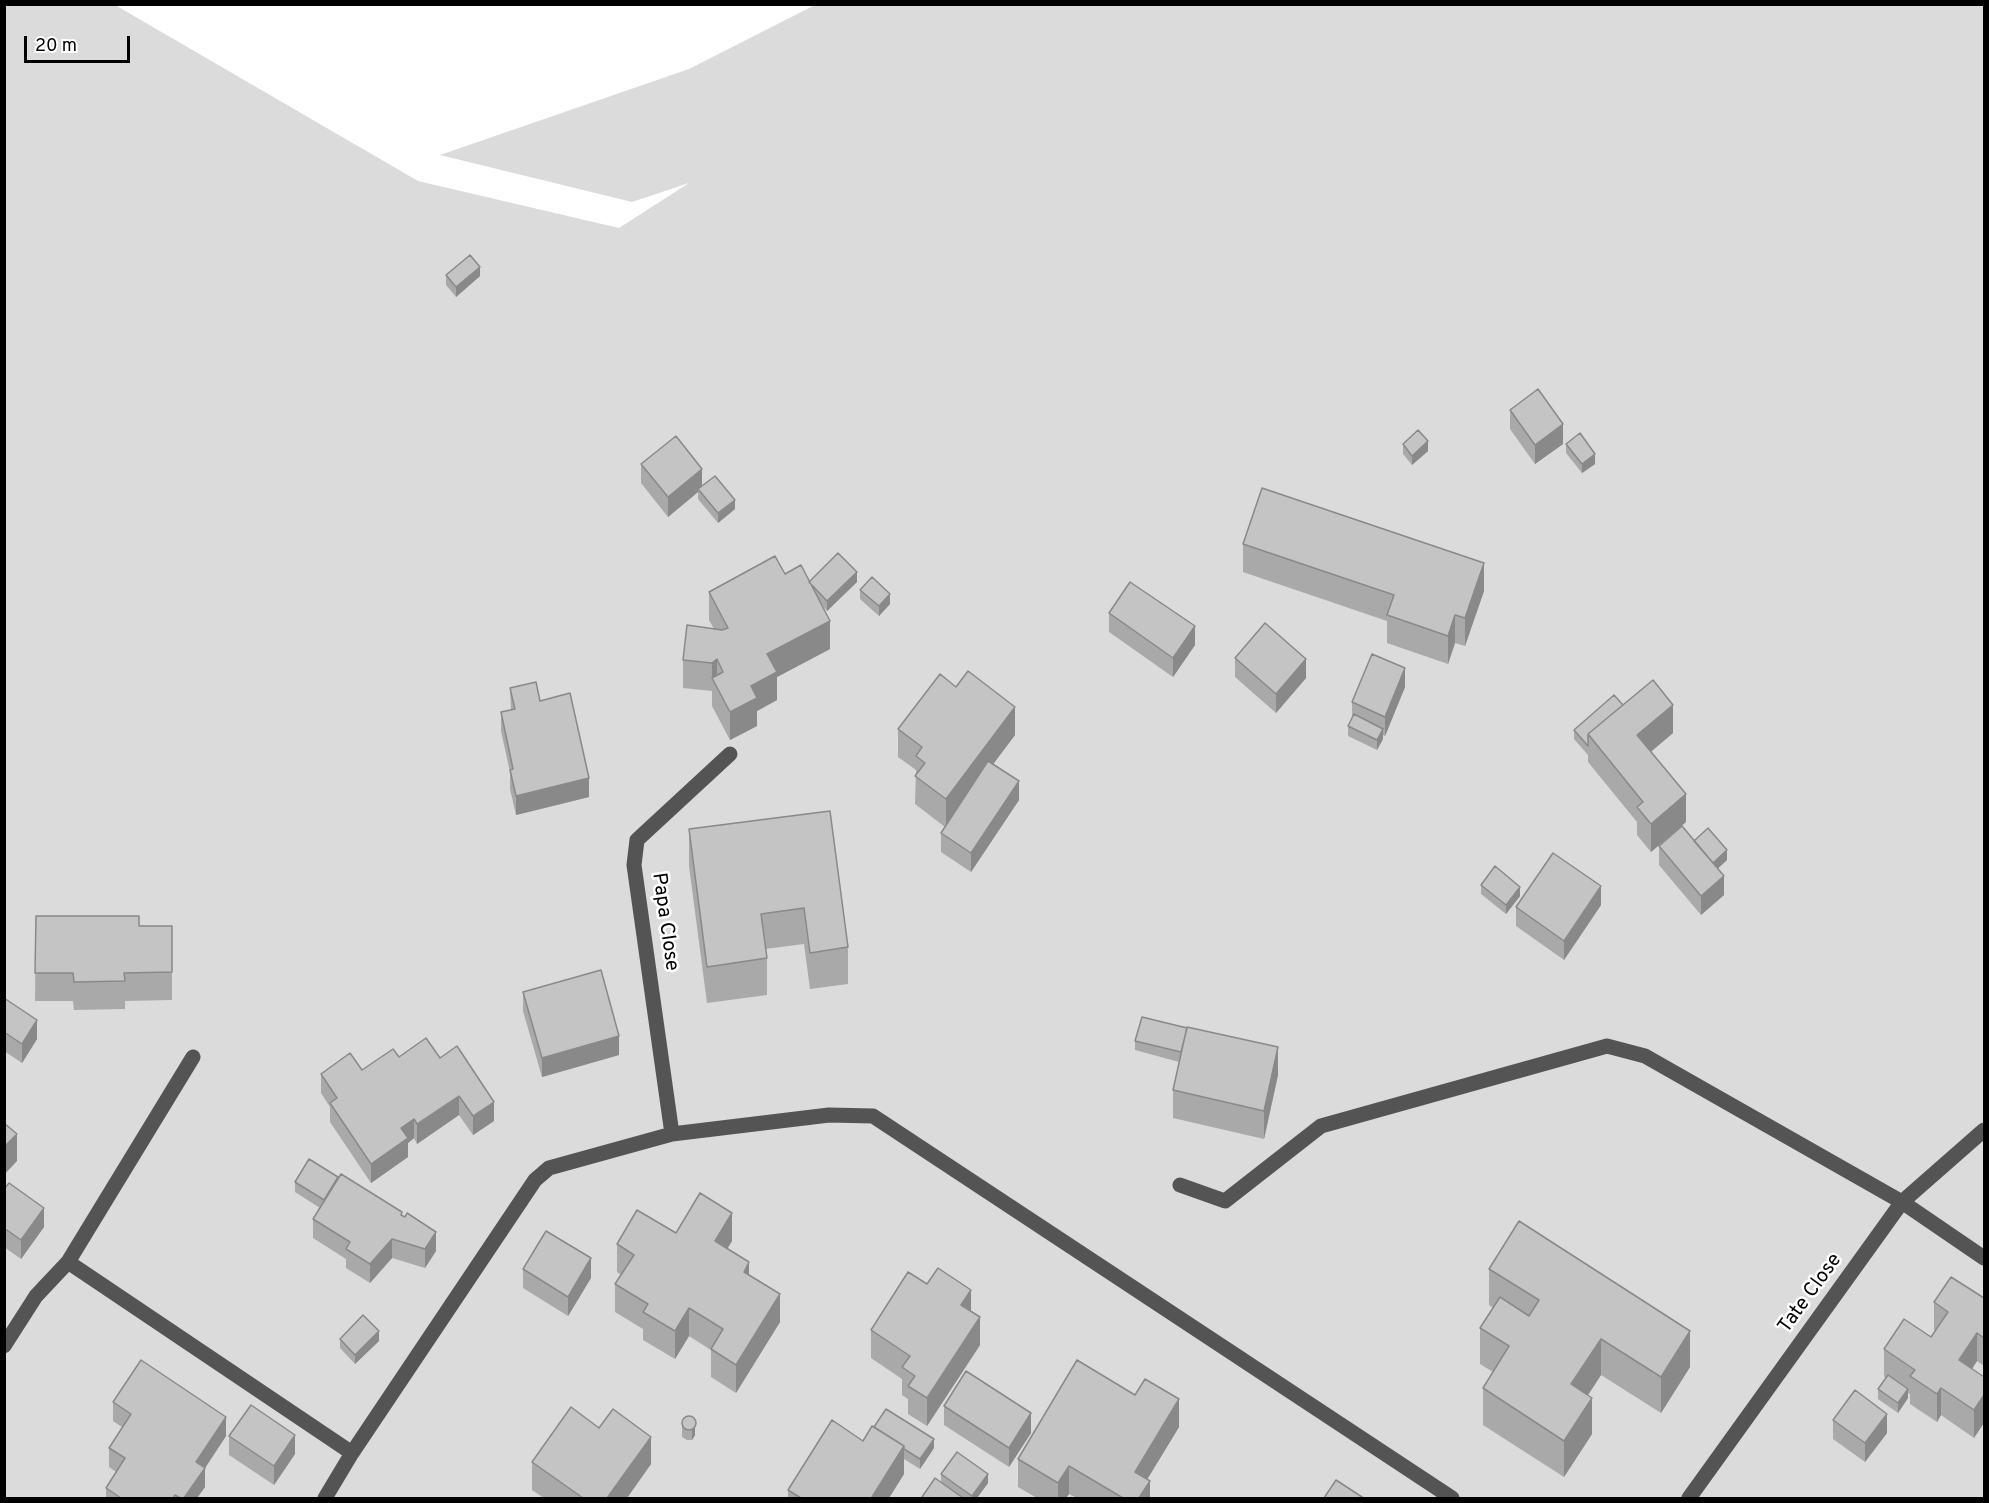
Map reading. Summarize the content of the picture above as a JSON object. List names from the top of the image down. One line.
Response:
{"streets":{"street":["Papa Close","Tate Close"]},"scale_bar":"20 m"}
